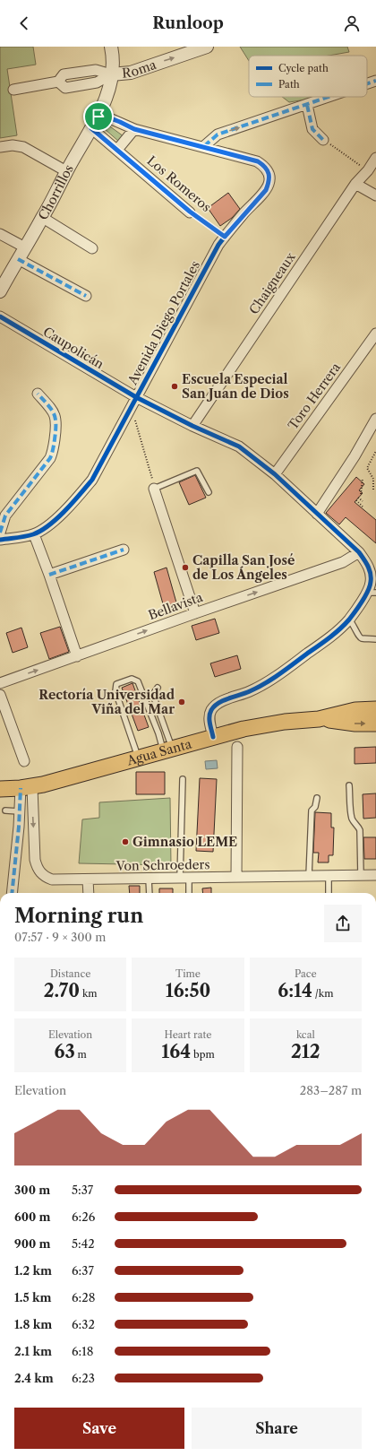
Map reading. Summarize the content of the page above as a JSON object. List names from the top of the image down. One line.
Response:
{"streets":{"main road":["Agua Santa"],"street":["Roma","Los Romeros","Chorrillos","Chaigneaux","Avenida Diego Portales","Caupolicán","Toro Herrera","Bellavista","Von Schroeders"]},"crossings":[["Los Romeros","Chorrillos"],["Los Romeros","Avenida Diego Portales"],["Chorrillos","Avenida Diego Portales"],["Chaigneaux","Avenida Diego Portales"],["Avenida Diego Portales","Caupolicán"],["Avenida Diego Portales","Toro Herrera"],["Avenida Diego Portales","Bellavista"],["Avenida Diego Portales","Agua Santa"],["Agua Santa","Von Schroeders"]],"one_way":["Bellavista"],"places":["Escuela Especial San Juan de Dios","Capilla San José de Los Ángeles","Rectoría Universidad Viña del Mar","Gimnasio LEME"],"legend":["Cycle path","Path"],"page":{"header":"Runloop","heading":["Morning run","07:57 · 9 × 300 m"],"stats":[["Distance","2.70 km"],["Time","16:50"],["Pace","6:14 /km"],["Elevation","63 m"],["Heart rate","164 bpm"],["kcal","212"]],"chart":["Elevation","283–287 m"],"list":[{"name":"300 m","note":"5:37"},{"name":"600 m","note":"6:26"},{"name":"900 m","note":"5:42"},{"name":"1.2 km","note":"6:37"},{"name":"1.5 km","note":"6:28"},{"name":"1.8 km","note":"6:32"},{"name":"2.1 km","note":"6:18"},{"name":"2.4 km","note":"6:23"}],"buttons":["Save","Share"]}}
